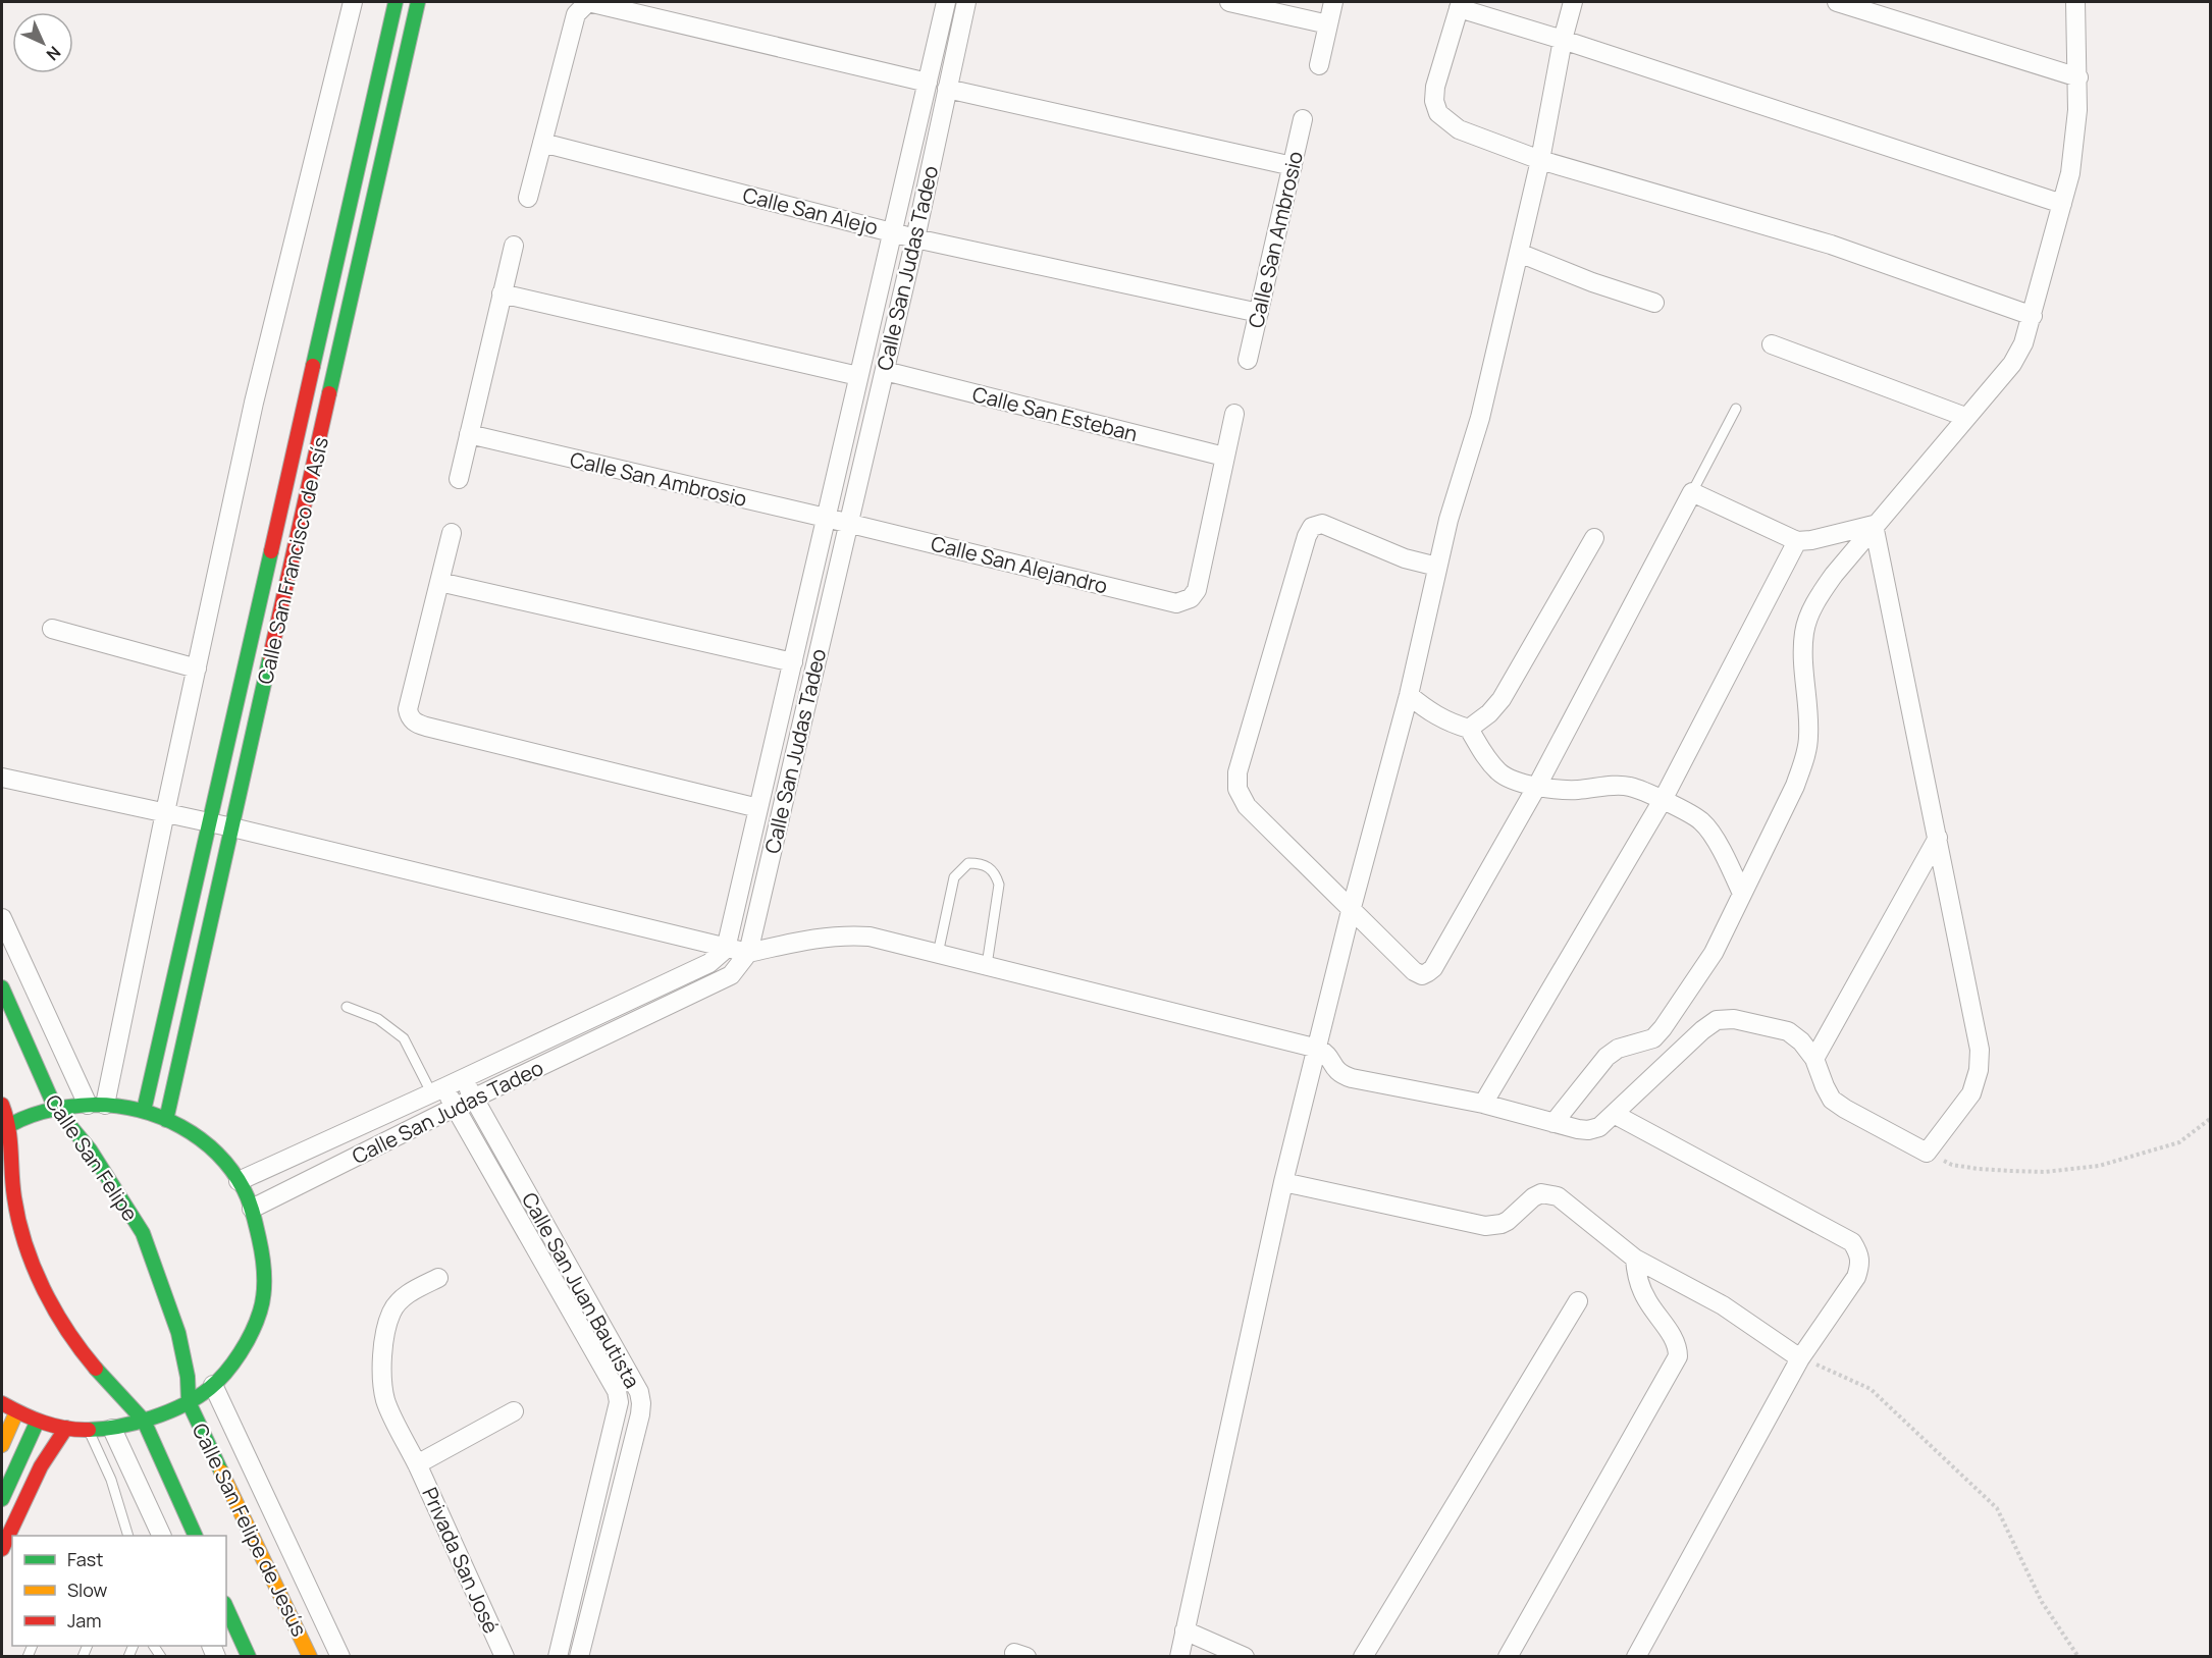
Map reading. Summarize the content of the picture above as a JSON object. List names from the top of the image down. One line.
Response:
{"streets":{"main road":["Calle San Francisco de Asís","Calle San Felipe","Calle San Felipe de Jesús"],"street":["Calle San Alejo","Calle San Ambrosio","Calle San Judas Tadeo","Calle San Esteban","Calle San Alejandro","Calle San Juan Bautista","Privada San José"]},"crossings":[["Calle San Alejo","Calle San Ambrosio"],["Calle San Alejo","Calle San Judas Tadeo"],["Calle San Ambrosio","Calle San Judas Tadeo"],["Calle San Ambrosio","Calle San Alejandro"],["Calle San Judas Tadeo","Calle San Esteban"],["Calle San Judas Tadeo","Calle San Alejandro"],["Calle San Judas Tadeo","Calle San Juan Bautista"],["Calle San Esteban","Calle San Alejandro"],["Calle San Felipe","Calle San Felipe de Jesús"]],"legend":["Fast","Slow","Jam"],"north":"bottom right"}
